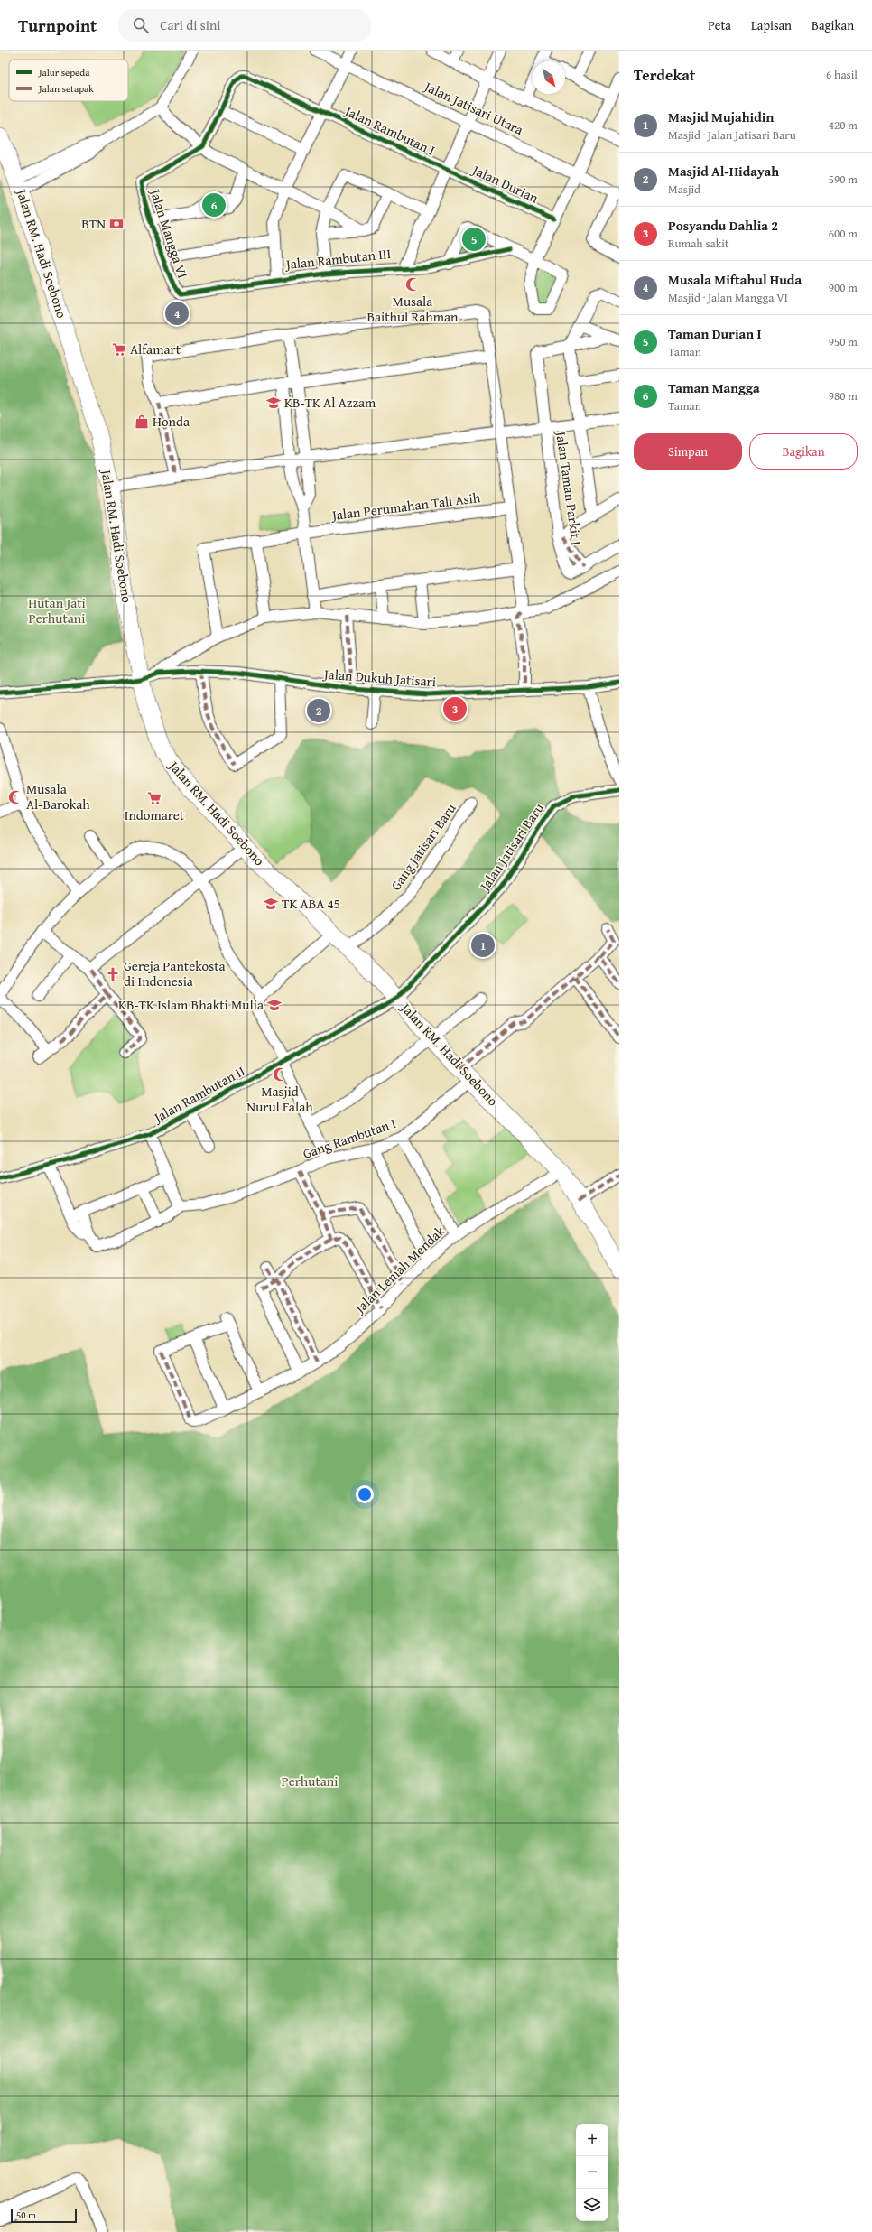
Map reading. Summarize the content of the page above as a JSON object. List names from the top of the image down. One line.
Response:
{"streets":{"main road":["Jalan RM. Hadi Soebono"],"street":["Jalan Jatisari Utara","Jalan Rambutan I","Jalan Durian","Jalan Mangga VI","Jalan Rambutan III","Jalan Taman Parkit I","Jalan Perumahan Tali Asih","Jalan Dukuh Jatisari","Gang Jatisari Baru","Jalan Jatisari Baru","Jalan Rambutan II","Gang Rambutan I","Jalan Lemah Mendak"]},"crossings":[["Jalan Rambutan I","Jalan Durian"],["Jalan Mangga VI","Jalan Rambutan III"],["Jalan RM. Hadi Soebono","Jalan Dukuh Jatisari"],["Jalan RM. Hadi Soebono","Gang Jatisari Baru"],["Jalan RM. Hadi Soebono","Jalan Jatisari Baru"],["Jalan RM. Hadi Soebono","Jalan Rambutan II"],["Jalan RM. Hadi Soebono","Gang Rambutan I"],["Jalan RM. Hadi Soebono","Jalan Lemah Mendak"],["Jalan Perumahan Tali Asih","Jalan Dukuh Jatisari"],["Jalan Jatisari Baru","Jalan Rambutan II"]],"parks":["Hutan Jati Perhutani","Perhutani"],"places":{"bank":["BTN"],"mosque":["Musala Baithul Rahman","Musala Al-Barokah","Masjid Nurul Falah"],"supermarket":["Alfamart","Indomaret"],"school or university":["KB-TK Al Azzam","TK ABA 45","KB-TK Islam Bhakti Mulia"],"shop":["Honda"],"church":["Gereja Pantekosta di Indonesia"]},"legend":["Jalur sepeda","Jalan setapak"],"scale_bar":"50 m","north":"bottom right","page":{"header":"Turnpoint","search":"Cari di sini","nav":["Peta","Lapisan","Bagikan"],"heading":["Terdekat","6 hasil"],"list":[{"mark":"1","name":"Masjid Mujahidin","note":"Masjid · Jalan Jatisari Baru","value":"420 m"},{"mark":"2","name":"Masjid Al-Hidayah","note":"Masjid","value":"590 m"},{"mark":"3","name":"Posyandu Dahlia 2","note":"Rumah sakit","value":"600 m"},{"mark":"4","name":"Musala Miftahul Huda","note":"Masjid · Jalan Mangga VI","value":"900 m"},{"mark":"5","name":"Taman Durian I","note":"Taman","value":"950 m"},{"mark":"6","name":"Taman Mangga","note":"Taman","value":"980 m"}],"pins":["6","5","4","3","2","1"],"buttons":["Simpan","Bagikan"],"map_buttons":["+","−"],"scale":"50 m"}}
